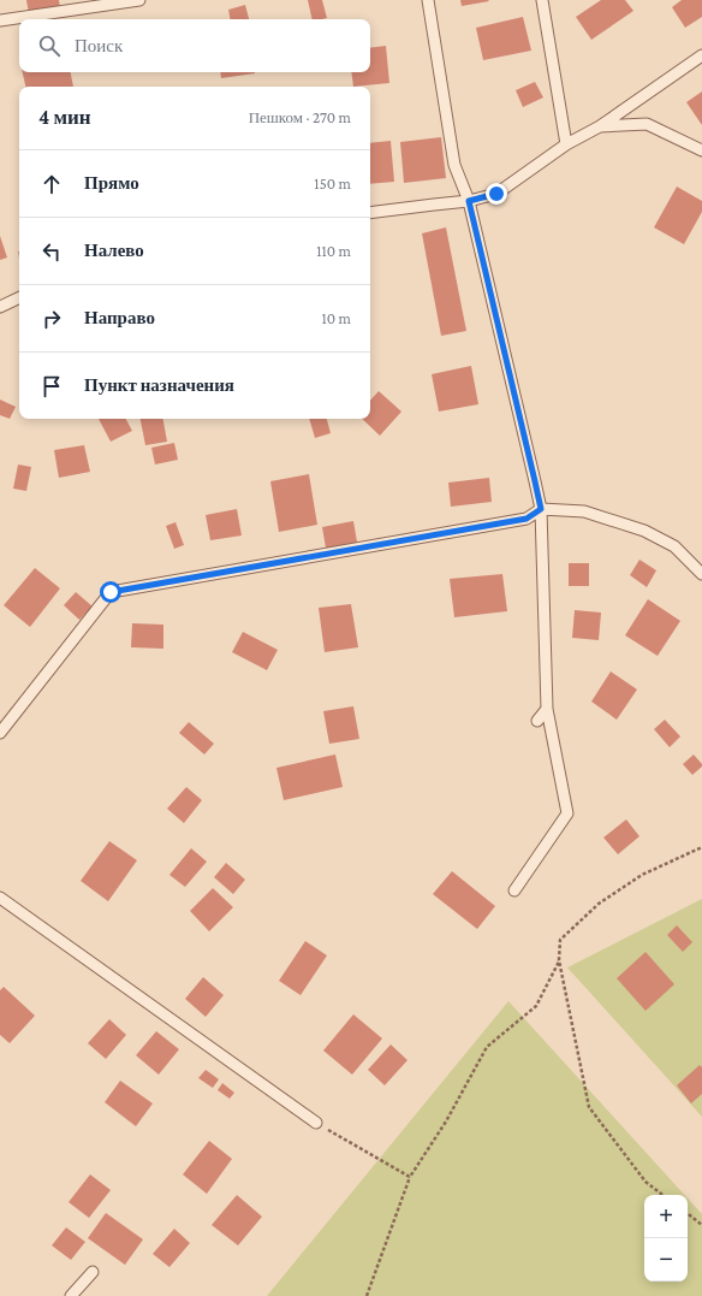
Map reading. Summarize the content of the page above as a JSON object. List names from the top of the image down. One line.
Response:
{"page":{"search":"Поиск","heading":["4 мин","Пешком · 270 m"],"list":[["Прямо","150 m"],["Налево","110 m"],["Направо","10 m"],"Пункт назначения"],"map_buttons":["+","−"]}}
